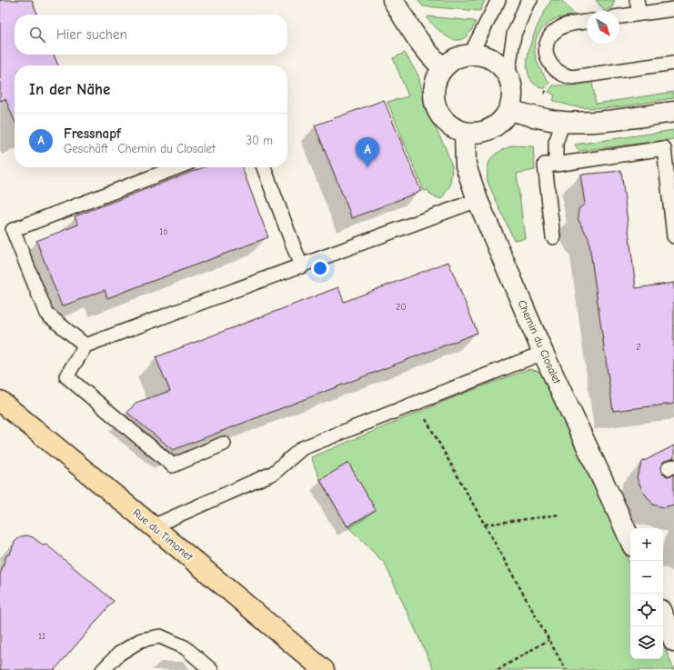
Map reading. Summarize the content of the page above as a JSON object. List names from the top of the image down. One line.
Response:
{"streets":{"main road":["Rue du Timonet"],"street":["Chemin du Closalet"]},"house_numbers":["16","20","2","11"],"north":"bottom right","page":{"search":"Hier suchen","heading":"In der Nähe","list":[{"mark":"A","name":"Fressnapf","note":"Geschäft · Chemin du Closalet","value":"30 m"}],"pins":"A","map_buttons":["+","−"]}}
